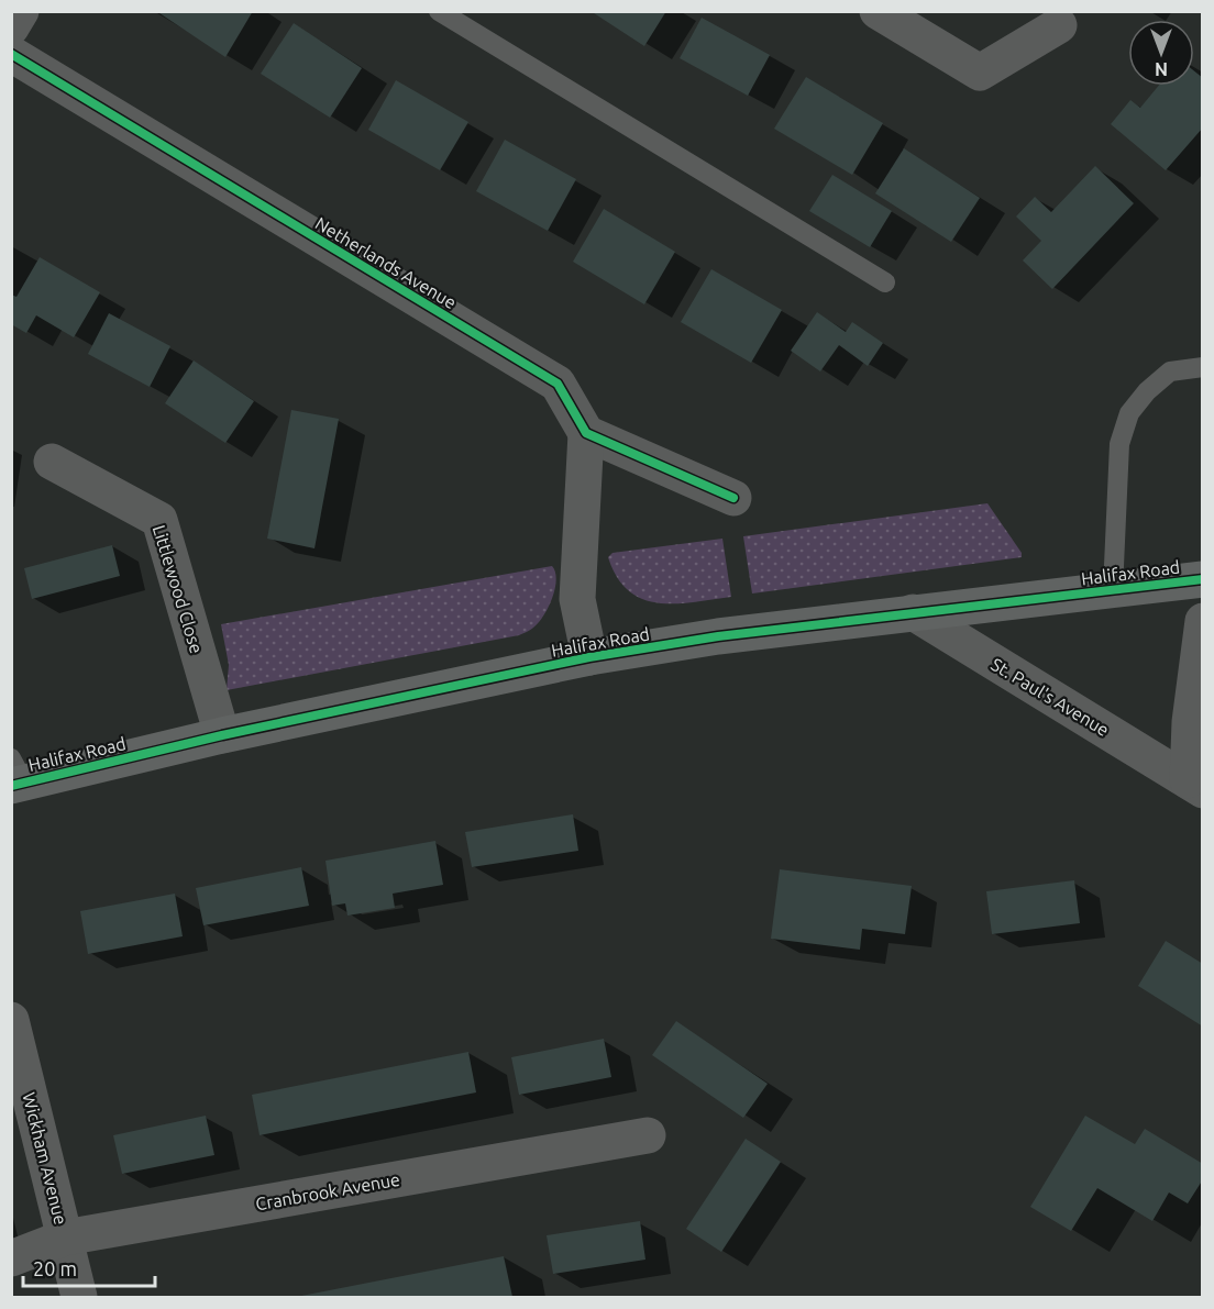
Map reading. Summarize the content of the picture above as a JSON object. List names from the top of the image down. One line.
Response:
{"streets":{"highway":["Halifax Road"],"street":["Netherlands Avenue","Littlewood Close","St. Paul's Avenue","Wickham Avenue","Cranbrook Avenue"]},"crossings":[["Halifax Road","Littlewood Close"],["Halifax Road","St. Paul's Avenue"],["Wickham Avenue","Cranbrook Avenue"]],"scale_bar":"20 m","north":"bottom"}
